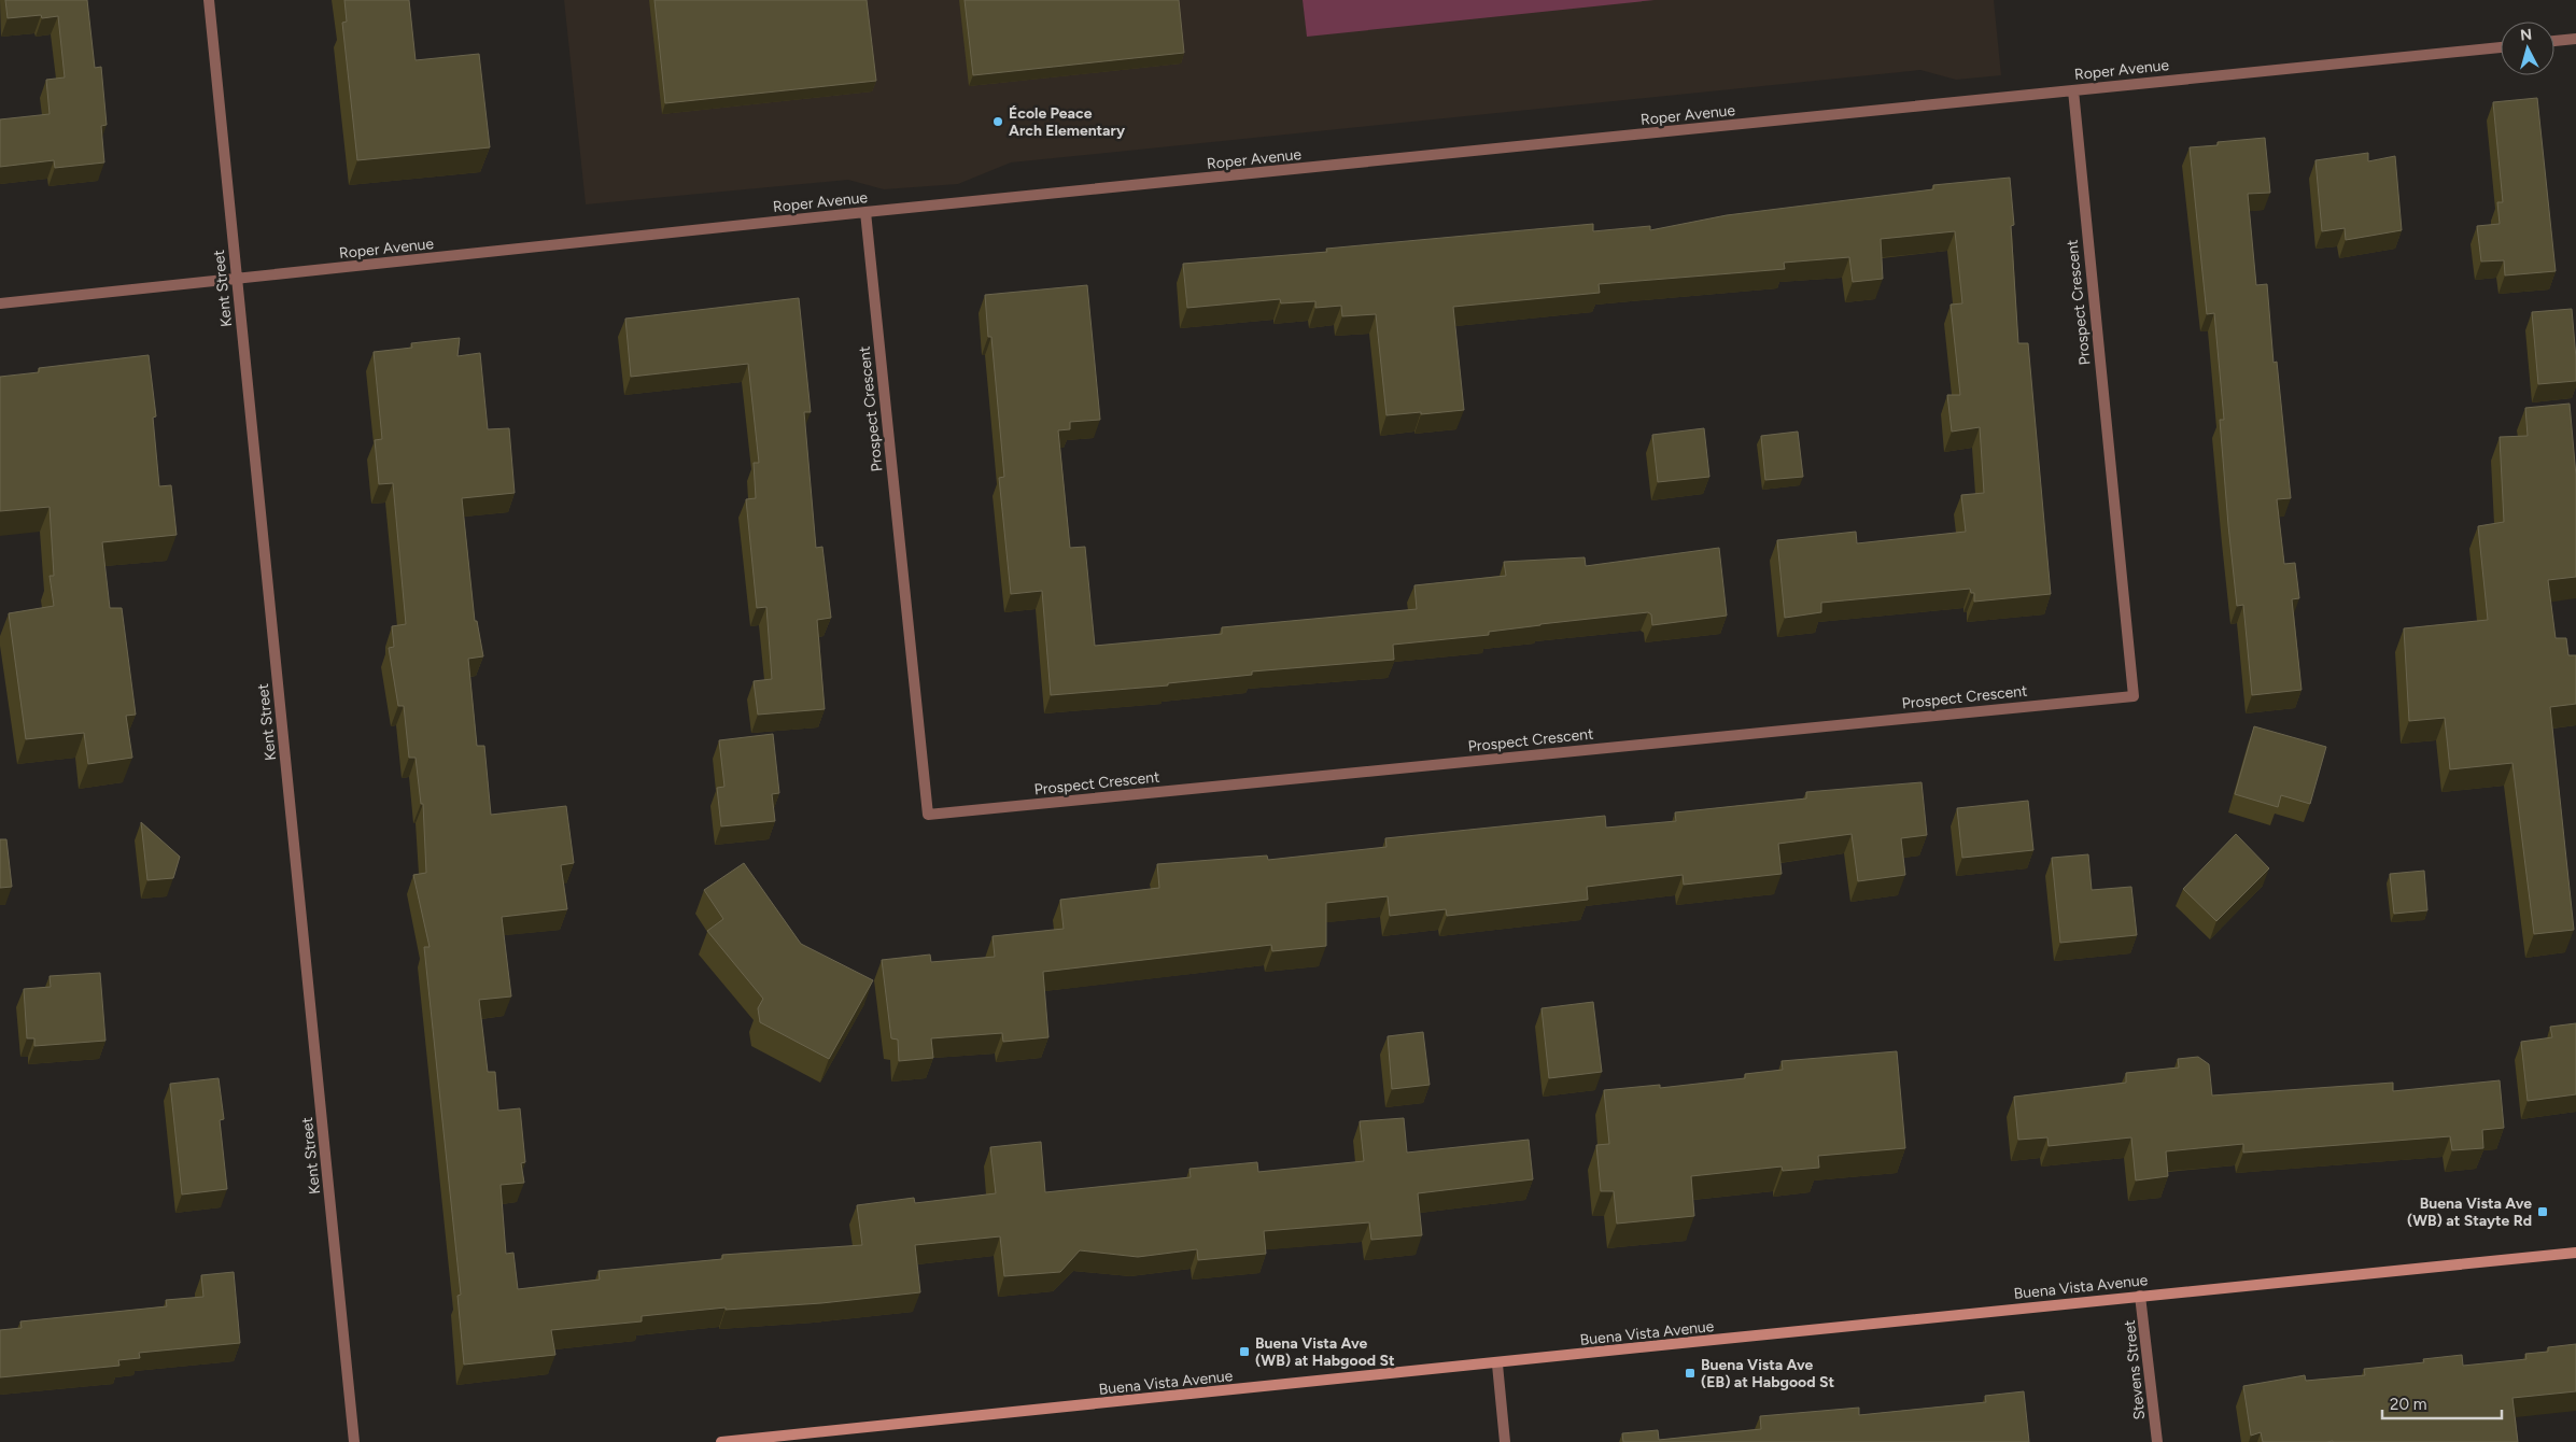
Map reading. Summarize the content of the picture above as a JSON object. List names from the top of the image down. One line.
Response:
{"streets":{"street":["Roper Avenue","Kent Street","Prospect Crescent","Buena Vista Avenue","Stevens Street"]},"crossings":[["Roper Avenue","Kent Street"],["Roper Avenue","Prospect Crescent"],["Buena Vista Avenue","Stevens Street"]],"places":{"other":["École Peace Arch Elementary"],"transit":["Buena Vista Ave (WB) at Stayte Rd","Buena Vista Ave (WB) at Habgood St","Buena Vista Ave (EB) at Habgood St"]},"scale_bar":"20 m","north":"top"}
